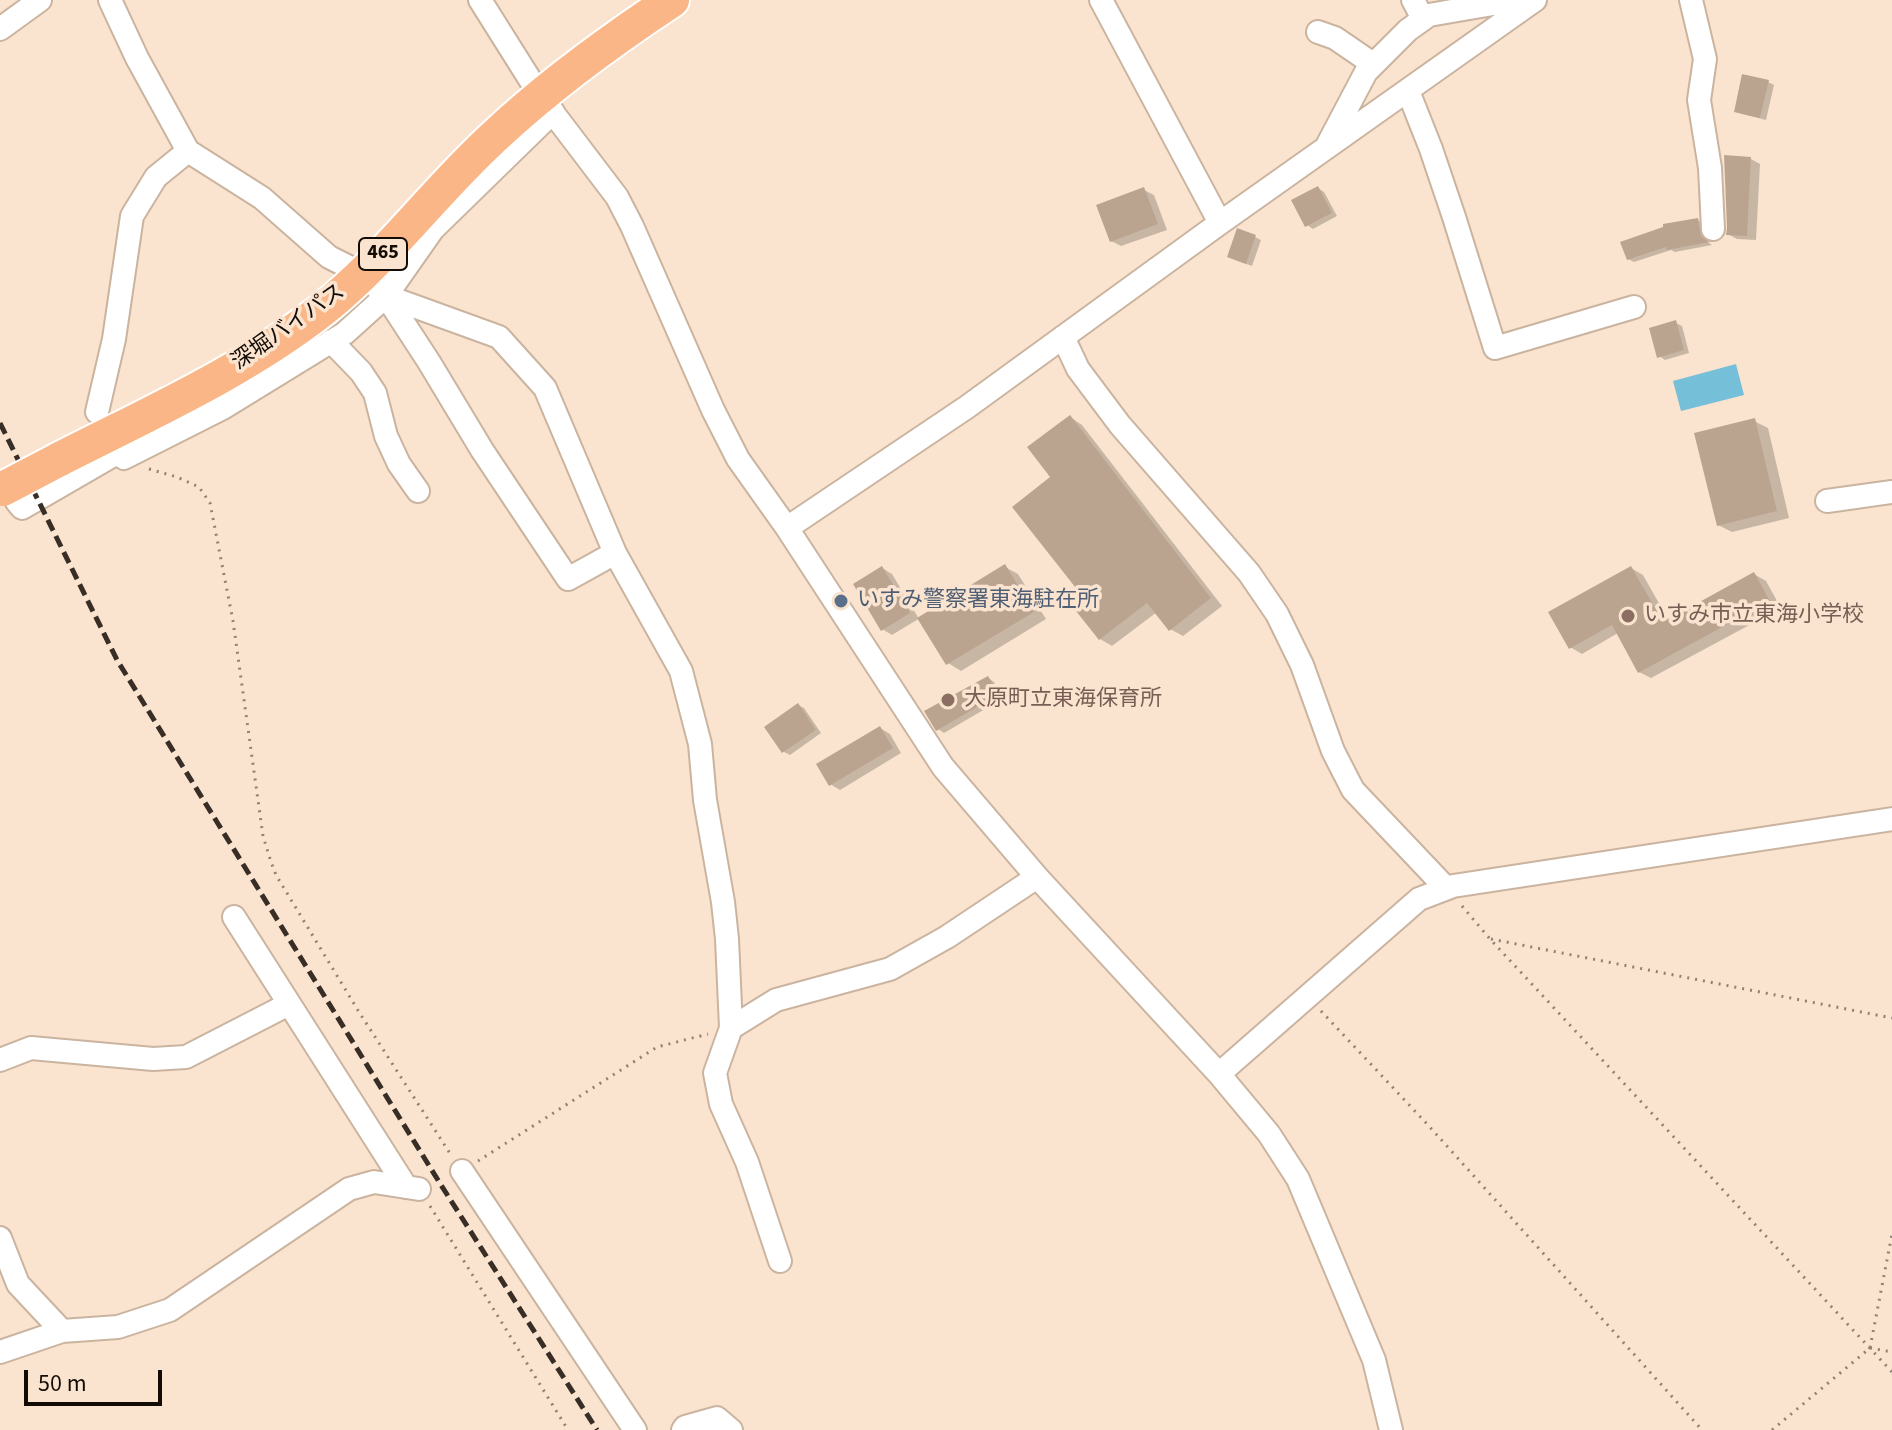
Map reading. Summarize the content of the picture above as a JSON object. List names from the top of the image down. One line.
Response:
{"streets":{"highway":["465","深堀バイパス"]},"places":["いすみ警察署東海駐在所","いすみ市立東海小学校","大原町立東海保育所"],"scale_bar":"50 m"}
